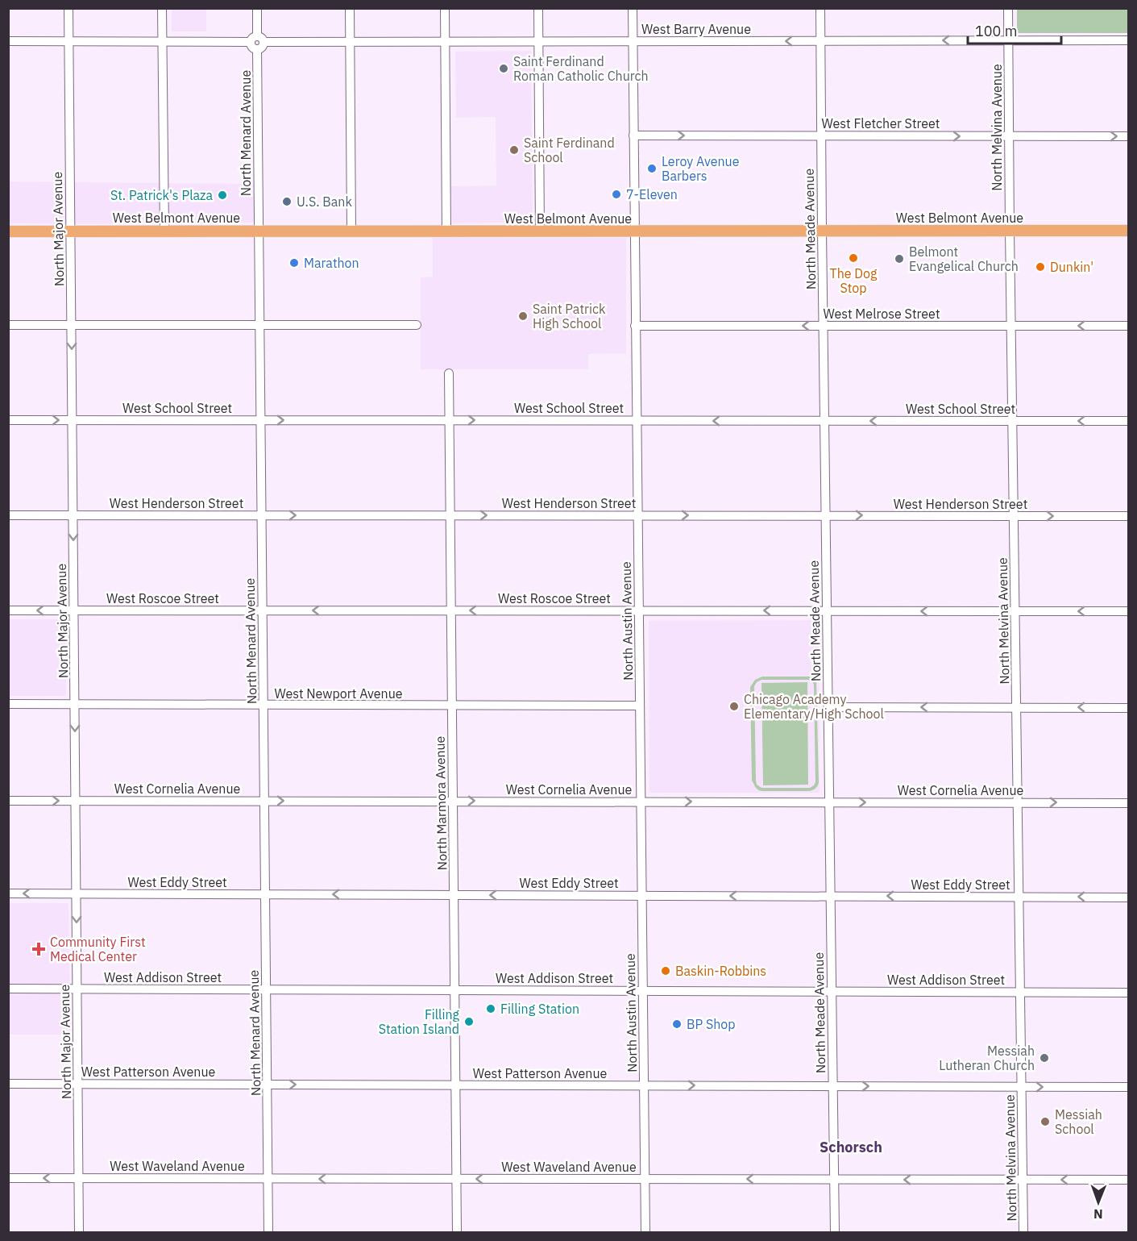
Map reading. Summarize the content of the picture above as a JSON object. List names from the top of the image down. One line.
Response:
{"streets":{"main road":["West Belmont Avenue"],"street":["West Barry Avenue","West Fletcher Street","North Melvina Avenue","North Menard Avenue","North Major Avenue","North Meade Avenue","West Melrose Street","West School Street","West Henderson Street","West Roscoe Street","North Austin Avenue","West Newport Avenue","West Cornelia Avenue","North Marmora Avenue","West Eddy Street","West Addison Street","West Patterson Avenue","West Waveland Avenue"]},"crossings":[["West Barry Avenue","North Melvina Avenue"],["West Barry Avenue","North Menard Avenue"],["West Barry Avenue","North Major Avenue"],["West Barry Avenue","North Meade Avenue"],["West Barry Avenue","North Austin Avenue"],["West Fletcher Street","North Melvina Avenue"],["West Fletcher Street","North Meade Avenue"],["West Fletcher Street","North Austin Avenue"],["North Melvina Avenue","West Belmont Avenue"],["North Melvina Avenue","West Melrose Street"],["North Melvina Avenue","West School Street"],["North Melvina Avenue","West Henderson Street"],["North Melvina Avenue","West Roscoe Street"],["North Melvina Avenue","West Cornelia Avenue"],["North Melvina Avenue","West Eddy Street"],["North Melvina Avenue","West Addison Street"],["North Melvina Avenue","West Patterson Avenue"],["North Melvina Avenue","West Waveland Avenue"],["North Menard Avenue","West Belmont Avenue"],["North Menard Avenue","West School Street"],["North Menard Avenue","West Henderson Street"],["North Menard Avenue","West Roscoe Street"],["North Menard Avenue","West Newport Avenue"],["North Menard Avenue","West Cornelia Avenue"],["North Menard Avenue","West Eddy Street"],["North Menard Avenue","West Addison Street"],["North Menard Avenue","West Patterson Avenue"],["North Menard Avenue","West Waveland Avenue"],["West Belmont Avenue","North Major Avenue"],["West Belmont Avenue","North Meade Avenue"],["West Belmont Avenue","North Austin Avenue"],["North Major Avenue","West School Street"],["North Major Avenue","West Henderson Street"],["North Major Avenue","West Roscoe Street"],["North Major Avenue","West Newport Avenue"],["North Major Avenue","West Cornelia Avenue"],["North Major Avenue","West Eddy Street"],["North Major Avenue","West Addison Street"],["North Major Avenue","West Patterson Avenue"],["North Major Avenue","West Waveland Avenue"],["North Meade Avenue","West Melrose Street"],["North Meade Avenue","West School Street"],["North Meade Avenue","West Henderson Street"],["North Meade Avenue","West Roscoe Street"],["North Meade Avenue","West Cornelia Avenue"],["North Meade Avenue","West Eddy Street"],["North Meade Avenue","West Addison Street"],["North Meade Avenue","West Patterson Avenue"],["North Meade Avenue","West Waveland Avenue"],["West Melrose Street","North Austin Avenue"],["West School Street","North Austin Avenue"],["West School Street","North Marmora Avenue"],["West Henderson Street","North Austin Avenue"],["West Henderson Street","North Marmora Avenue"],["West Roscoe Street","North Austin Avenue"],["West Roscoe Street","North Marmora Avenue"],["North Austin Avenue","West Newport Avenue"],["North Austin Avenue","West Cornelia Avenue"],["North Austin Avenue","West Eddy Street"],["North Austin Avenue","West Addison Street"],["North Austin Avenue","West Patterson Avenue"],["North Austin Avenue","West Waveland Avenue"],["West Newport Avenue","North Marmora Avenue"],["West Cornelia Avenue","North Marmora Avenue"],["North Marmora Avenue","West Eddy Street"],["North Marmora Avenue","West Addison Street"],["North Marmora Avenue","West Patterson Avenue"],["North Marmora Avenue","West Waveland Avenue"]],"one_way":["West Fletcher Street","West Melrose Street","West Henderson Street","West Roscoe Street","West Cornelia Avenue","West Eddy Street","West Patterson Avenue","West Waveland Avenue"],"districts":["Schorsch"],"places":{"other":["Saint Ferdinand Roman Catholic Church","Saint Ferdinand School","Leroy Avenue Barbers","7-Eleven","St. Patrick's Plaza","U.S. Bank","The Dog Stop","Belmont Evangelical Church","Marathon","Dunkin'","Saint Patrick High School","Chicago Academy Elementary/High School","Baskin-Robbins","Filling Station","Filling Station Island","BP Shop","Messiah Lutheran Church","Messiah School"],"health":["Community First Medical Center"]},"scale_bar":"100 m","north":"bottom"}
